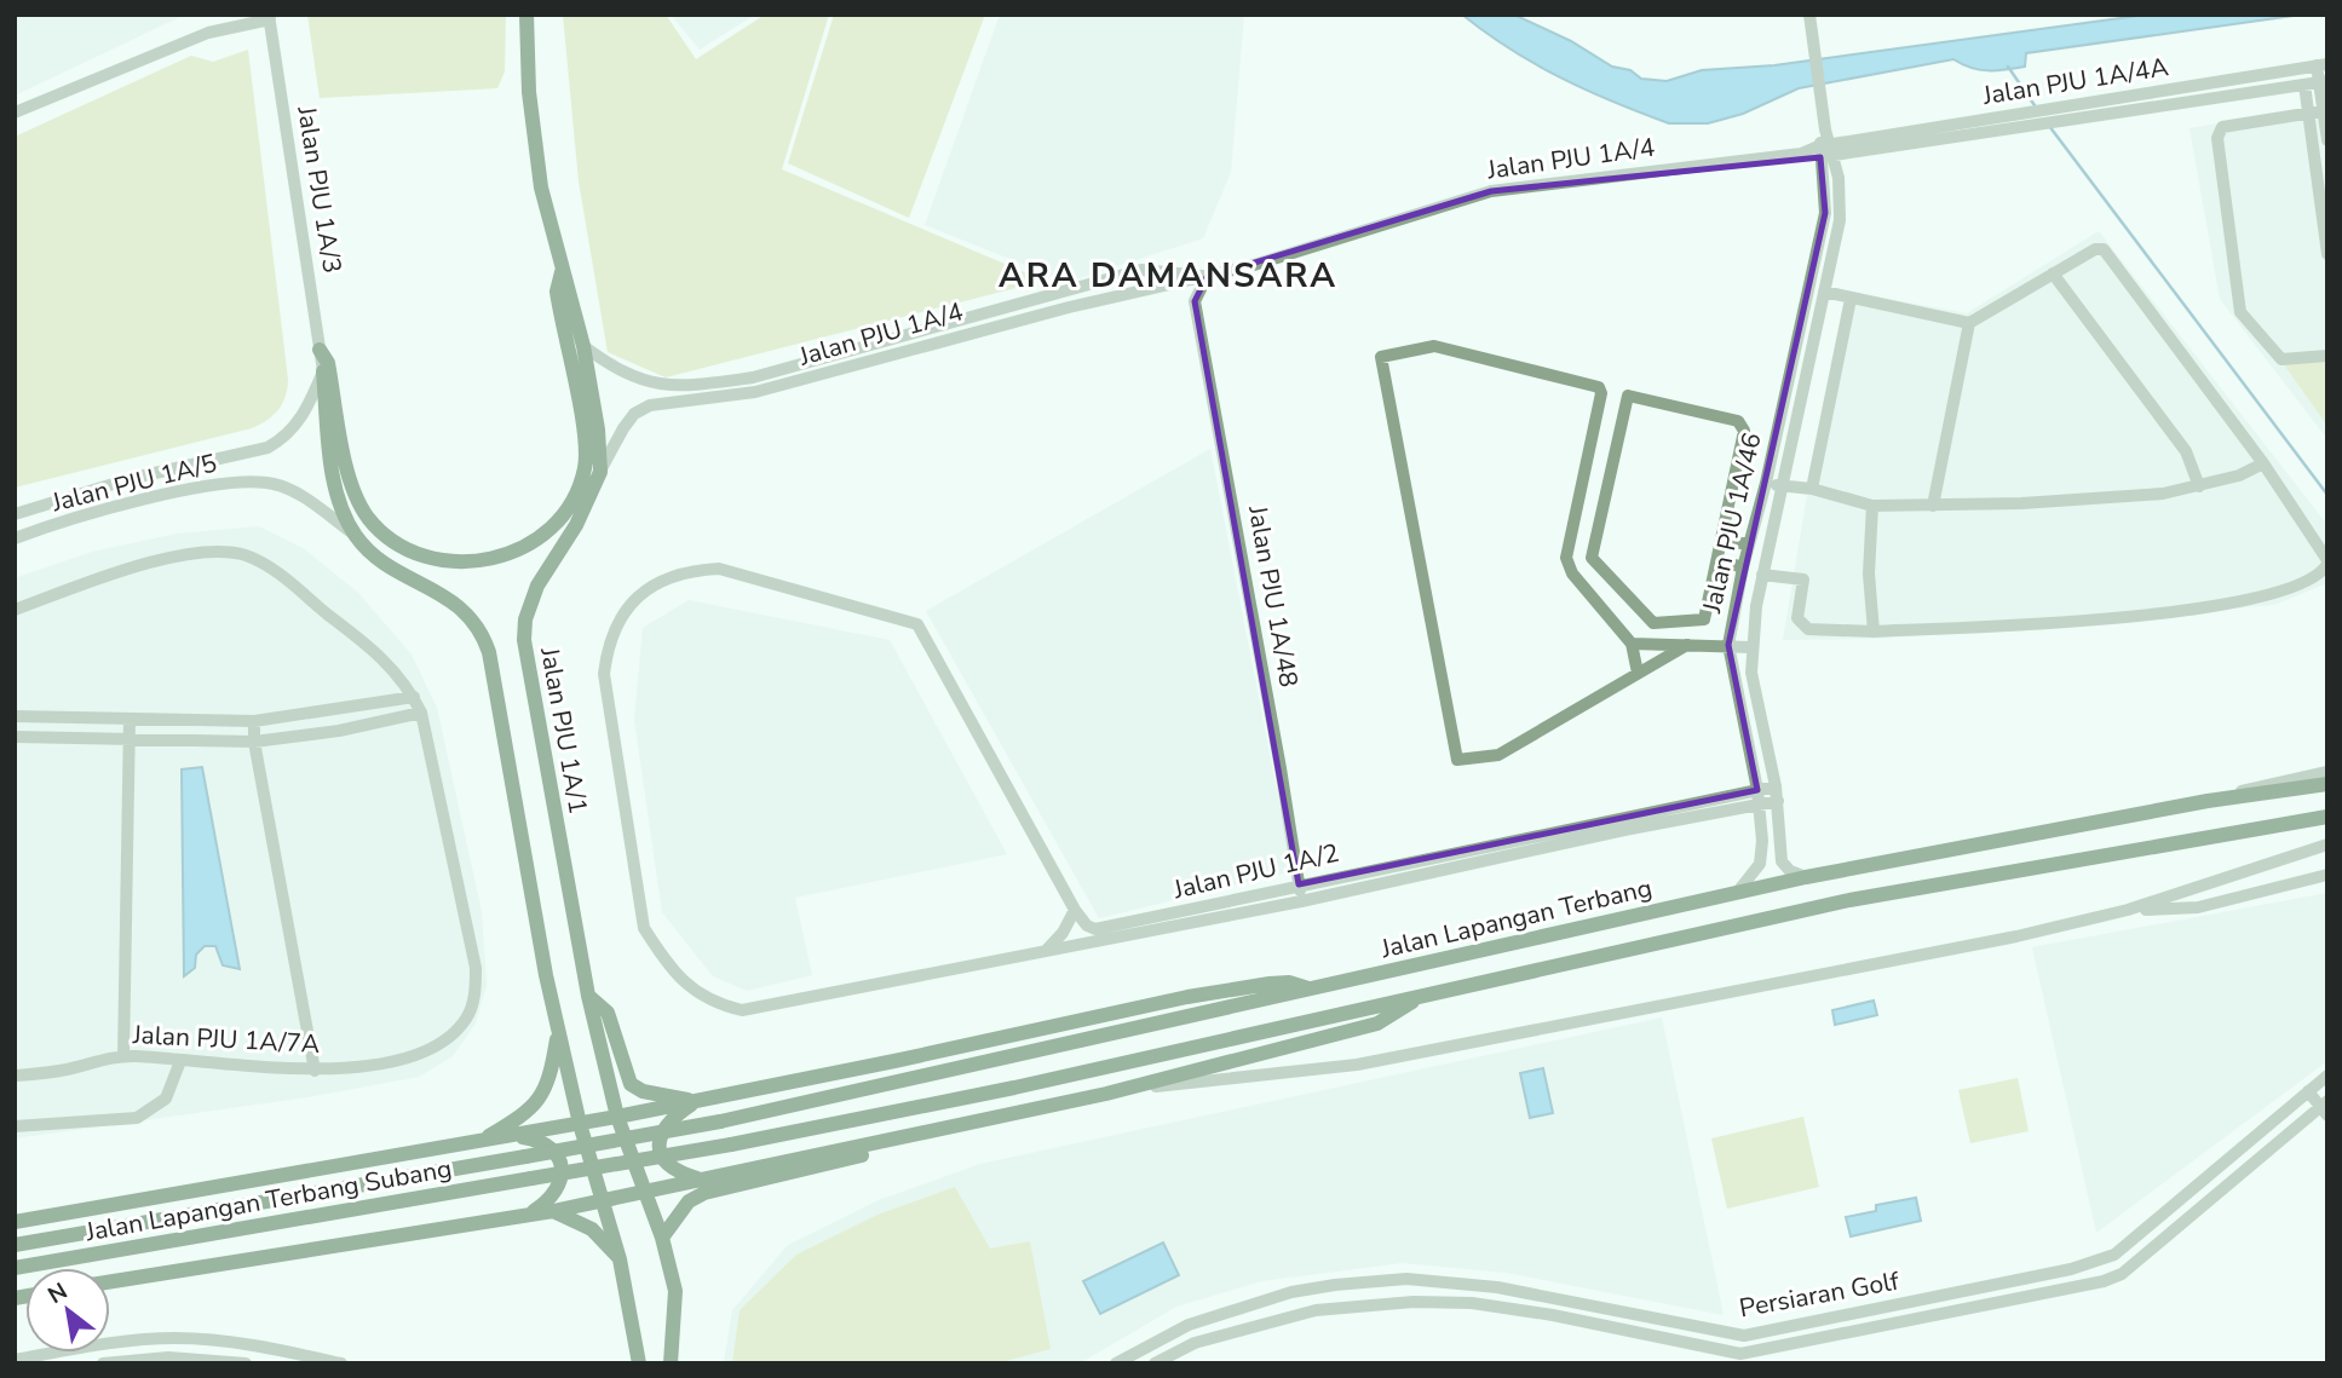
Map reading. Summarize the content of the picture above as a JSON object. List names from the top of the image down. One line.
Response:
{"streets":{"main road":["Jalan PJU 1A/1","Jalan Lapangan Terbang","Jalan Lapangan Terbang Subang"],"street":["Jalan PJU 1A/4A","Jalan PJU 1A/4","Jalan PJU 1A/3","Jalan PJU 1A/5","Jalan PJU 1A/46","Jalan PJU 1A/48","Jalan PJU 1A/2","Jalan PJU 1A/7A","Persiaran Golf"]},"crossings":[["Jalan PJU 1A/4A","Jalan PJU 1A/4"],["Jalan PJU 1A/4A","Jalan PJU 1A/46"],["Jalan PJU 1A/4","Jalan PJU 1A/46"],["Jalan PJU 1A/4","Jalan PJU 1A/1"],["Jalan PJU 1A/3","Jalan PJU 1A/5"],["Jalan PJU 1A/46","Jalan PJU 1A/2"],["Jalan PJU 1A/46","Jalan Lapangan Terbang"],["Jalan PJU 1A/48","Jalan PJU 1A/2"],["Jalan Lapangan Terbang","Jalan Lapangan Terbang Subang"]],"districts":["ARA DAMANSARA"],"north":"top left"}
